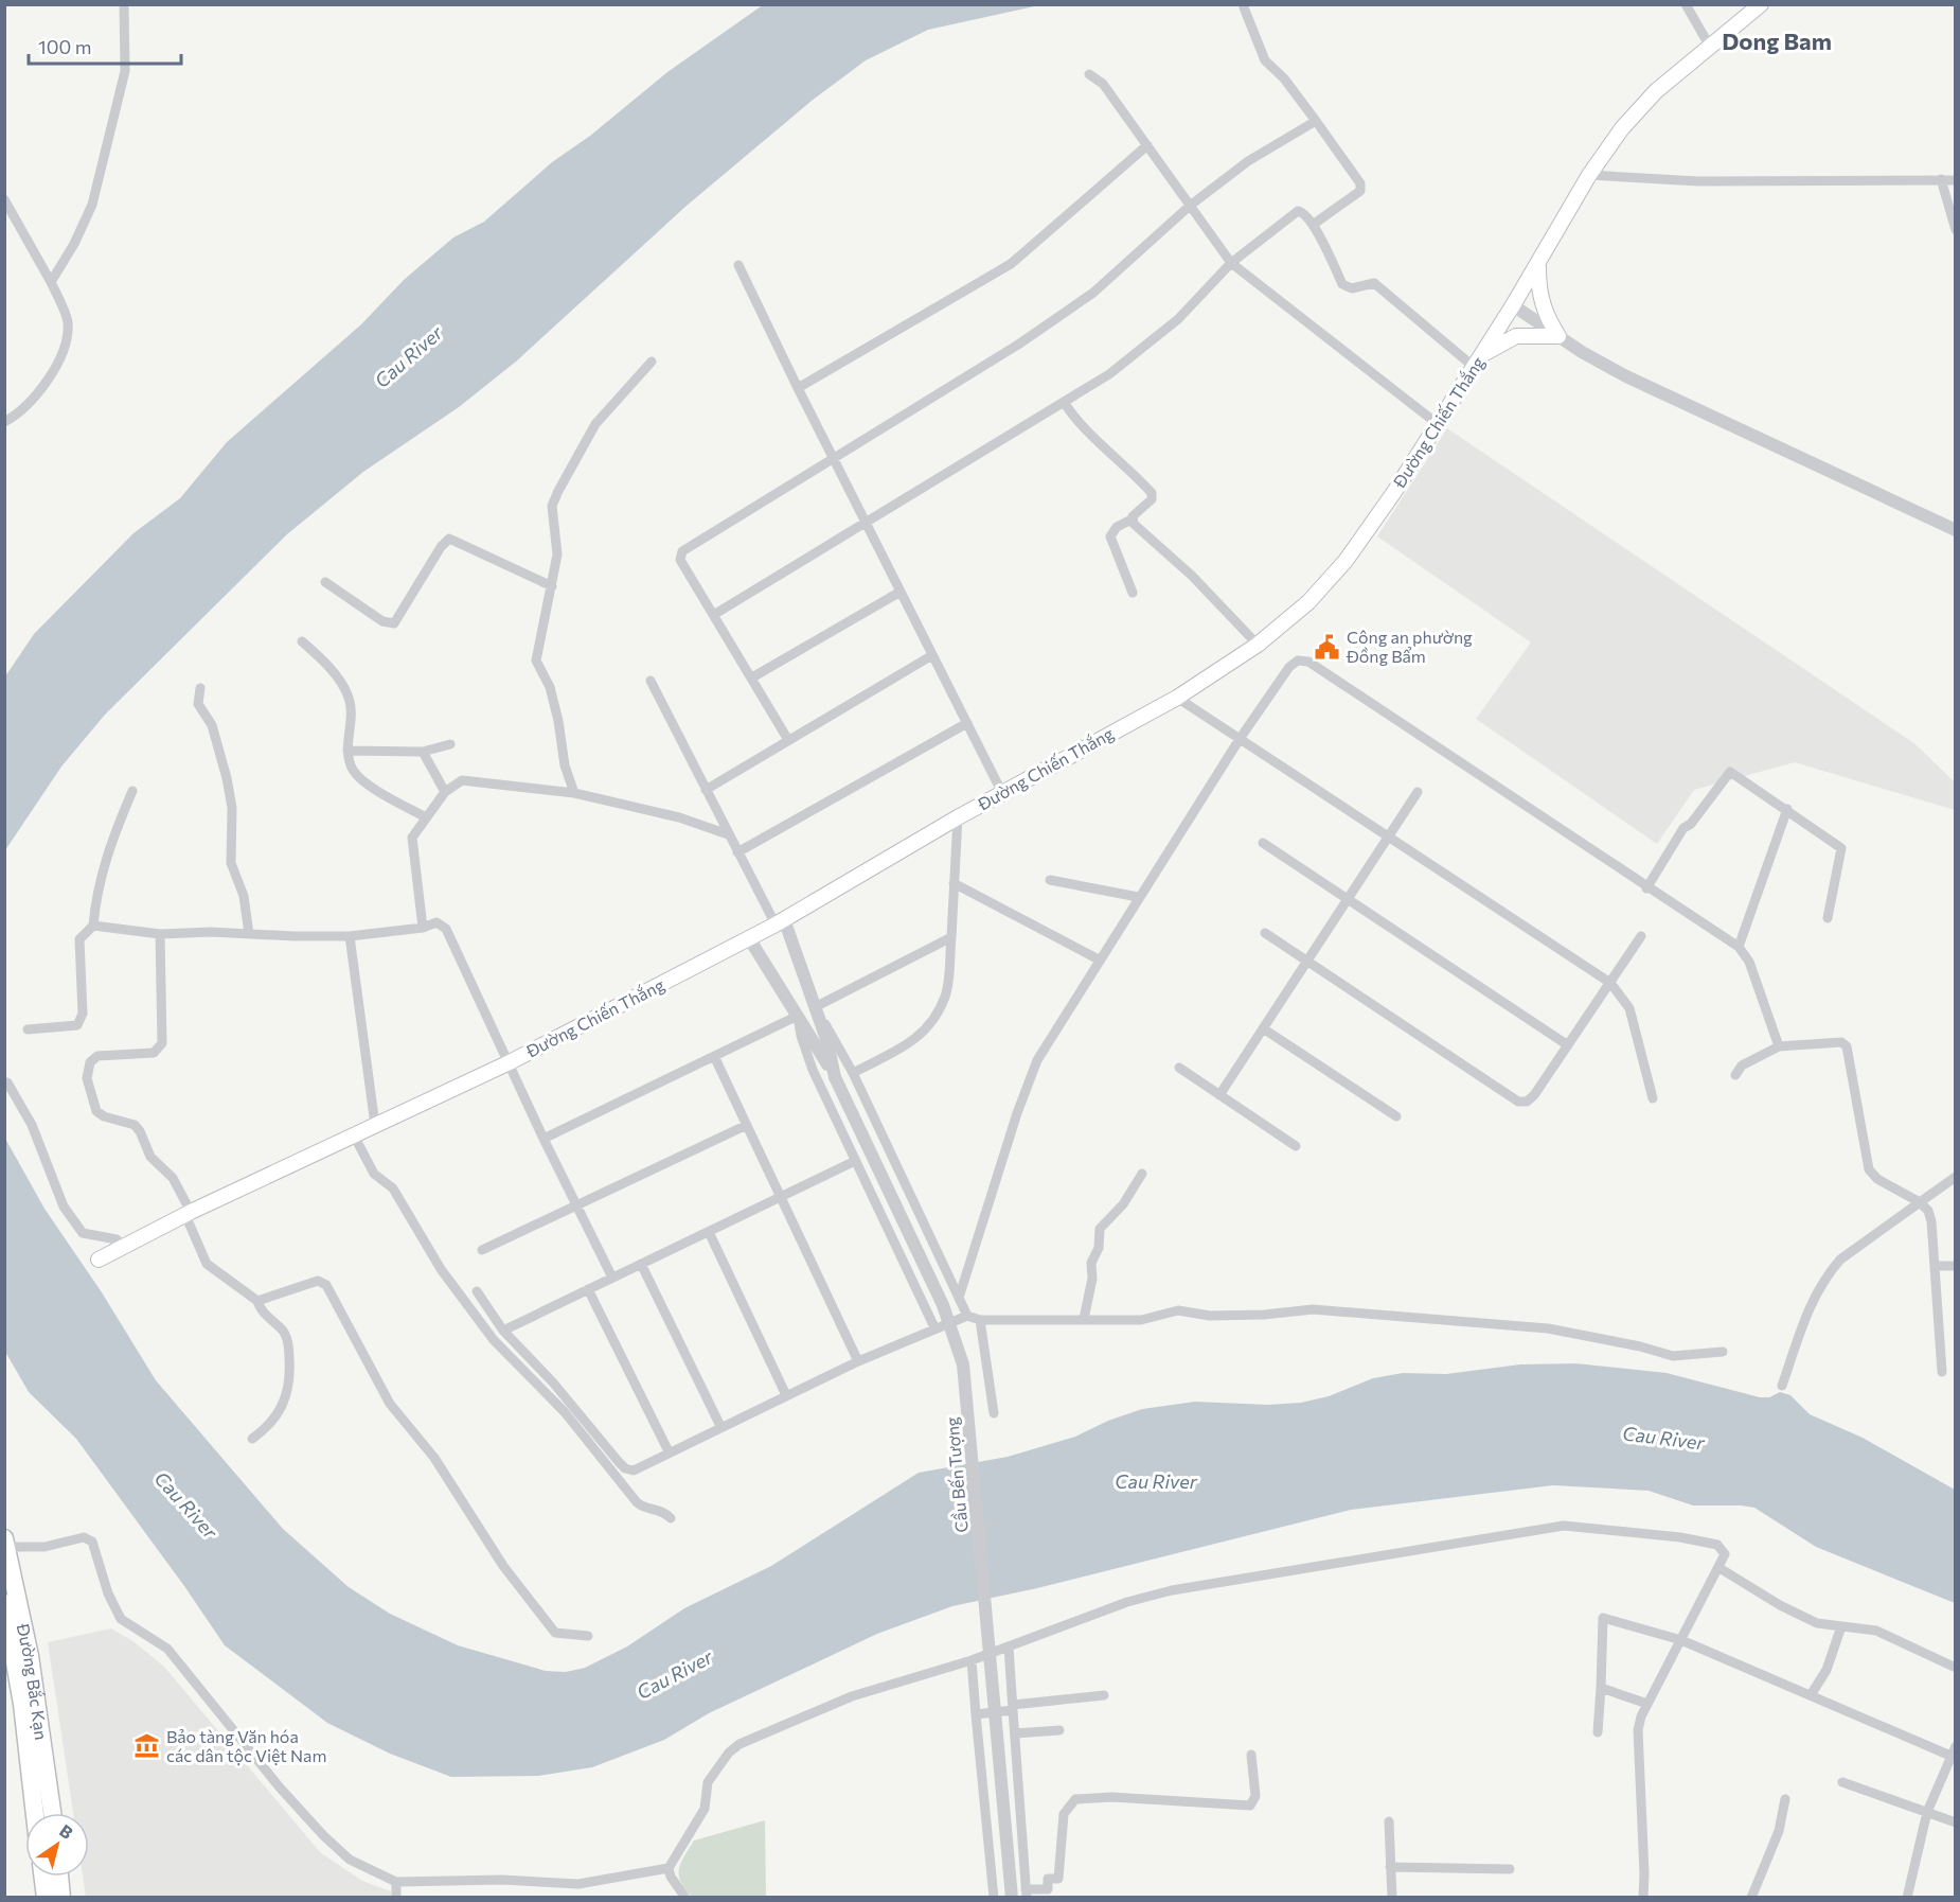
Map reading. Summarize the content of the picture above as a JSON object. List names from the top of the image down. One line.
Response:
{"streets":{"highway":["Đường Bắc Kạn"],"main road":["Đường Chiến Thắng"],"street":["Cầu Bến Tượng"]},"districts":["Dong Bam"],"water":["Cau River"],"places":{"public building":["Công an phường Đồng Bẩm"],"museum":["Bảo tàng Văn hóa các dân tộc Việt Nam"]},"scale_bar":"100 m","north":"top right"}
